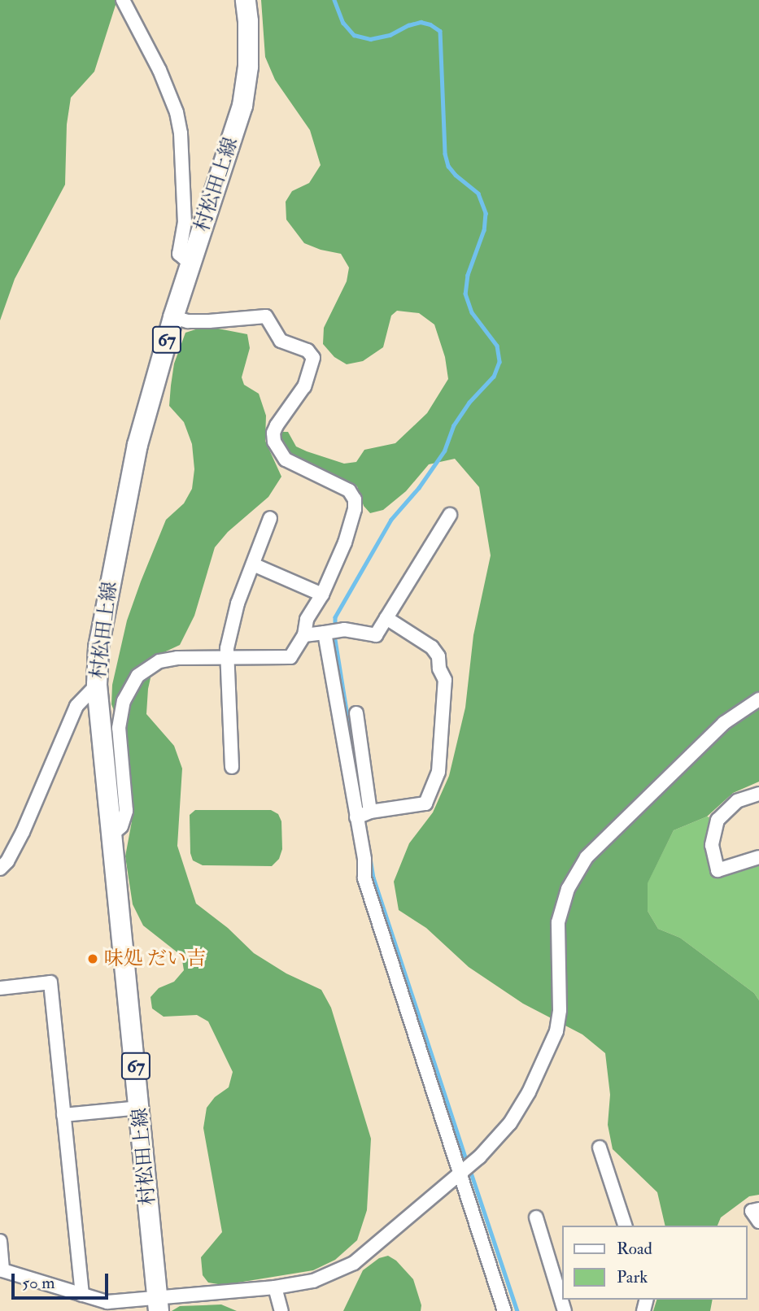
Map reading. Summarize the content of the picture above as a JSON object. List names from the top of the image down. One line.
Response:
{"streets":{"main road":["村松田上線","67"]},"places":["味処 だい吉"],"legend":["Road","Park"],"scale_bar":"50 m"}
